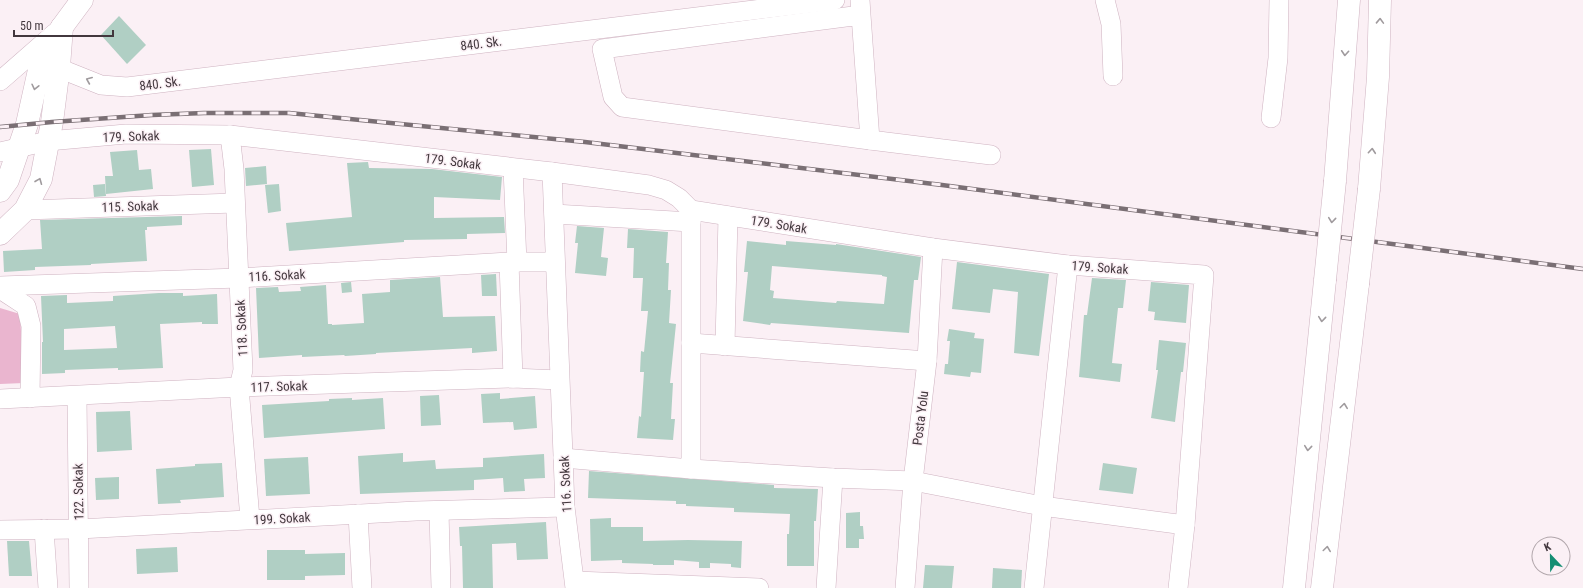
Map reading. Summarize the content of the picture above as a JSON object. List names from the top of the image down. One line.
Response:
{"streets":{"street":["840. Sk.","179. Sokak","115. Sokak","116. Sokak","118. Sokak","117. Sokak","Posta Yolu","122. Sokak","199. Sokak"]},"crossings":[["179. Sokak","116. Sokak"],["179. Sokak","118. Sokak"],["179. Sokak","Posta Yolu"],["115. Sokak","118. Sokak"],["116. Sokak","118. Sokak"],["116. Sokak","117. Sokak"],["116. Sokak","199. Sokak"],["118. Sokak","117. Sokak"],["118. Sokak","199. Sokak"],["117. Sokak","122. Sokak"],["122. Sokak","199. Sokak"]],"one_way":["840. Sk."],"scale_bar":"50 m","north":"top"}
